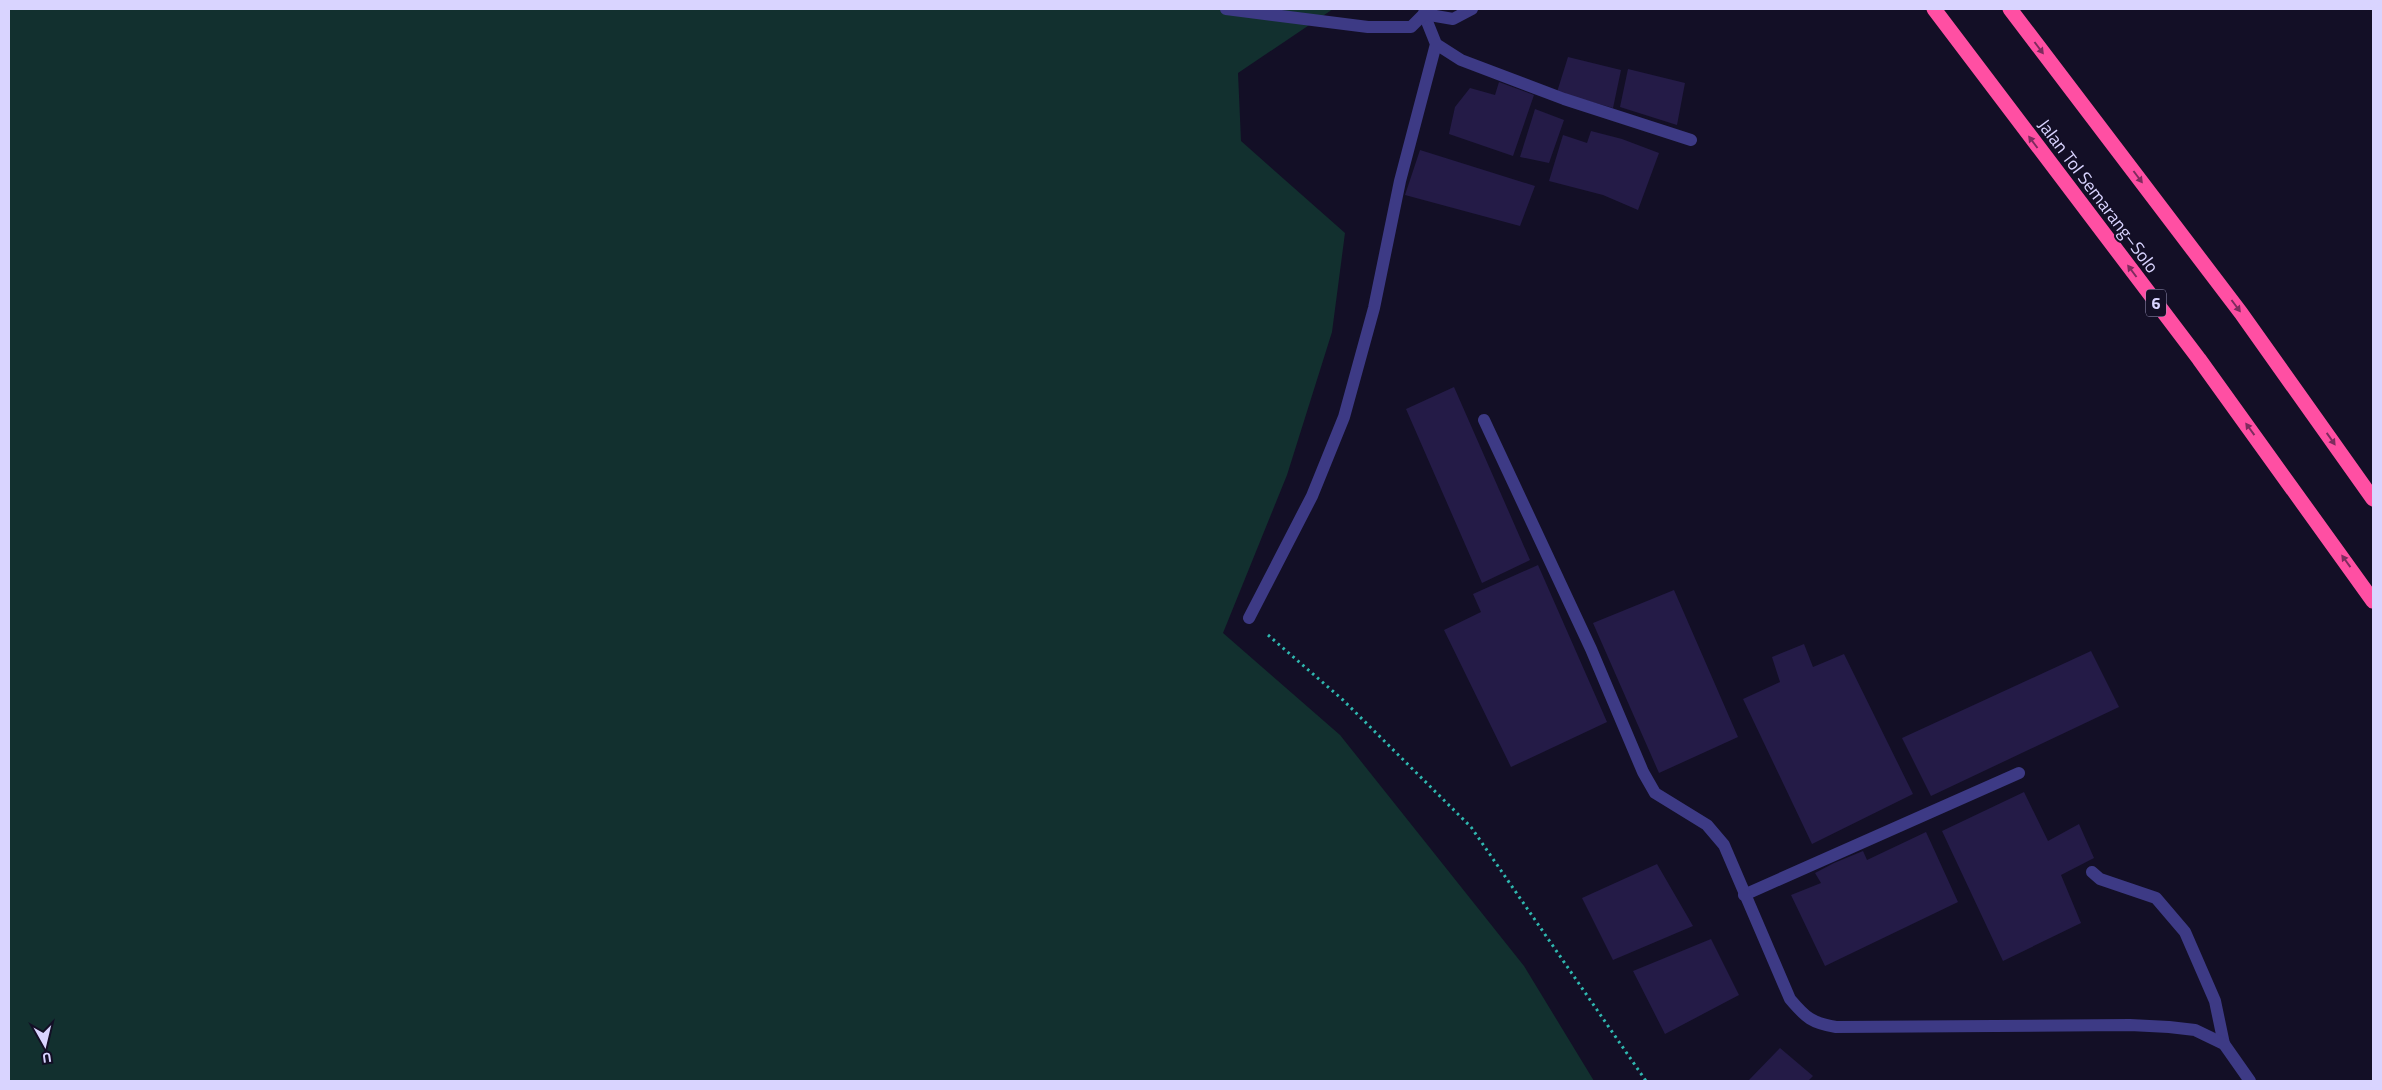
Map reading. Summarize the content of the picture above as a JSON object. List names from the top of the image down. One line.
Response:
{"streets":{"highway":["Jalan Tol Semarang–Solo","6"]},"north":"bottom"}
